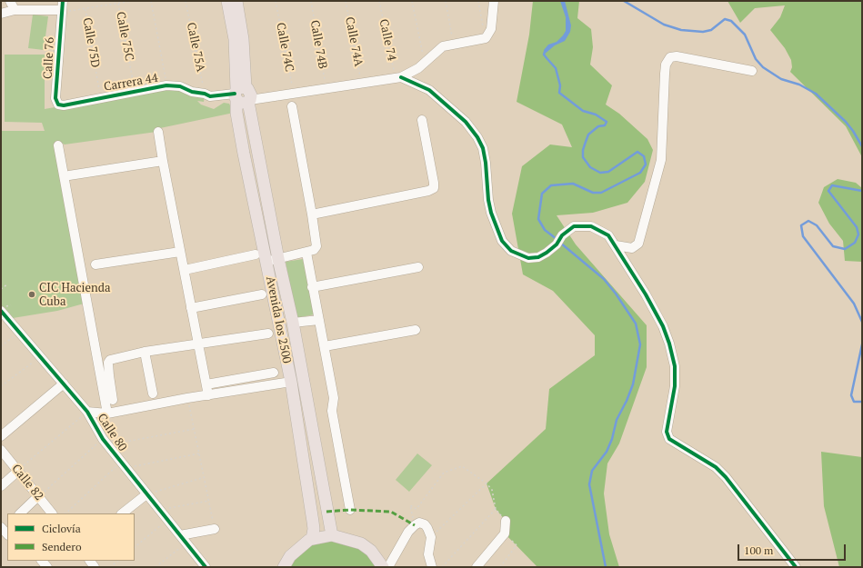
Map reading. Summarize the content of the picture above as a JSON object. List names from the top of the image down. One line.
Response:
{"streets":{"main road":["Avenida los 2500"],"street":["Calle 76","Carrera 44","Calle 80","Calle 82"],"path":["Calle 75C","Calle 74","Calle 74A","Calle 75D","Calle 74B","Calle 75A","Calle 74C"]},"crossings":[["Calle 75C","Carrera 44"],["Calle 74","Carrera 44"],["Calle 74A","Carrera 44"],["Calle 75D","Carrera 44"],["Calle 74B","Carrera 44"],["Calle 75A","Carrera 44"],["Calle 74C","Carrera 44"],["Calle 76","Carrera 44"],["Carrera 44","Avenida los 2500"]],"places":["CIC Hacienda Cuba"],"legend":["Ciclovía","Sendero"],"scale_bar":"100 m"}
